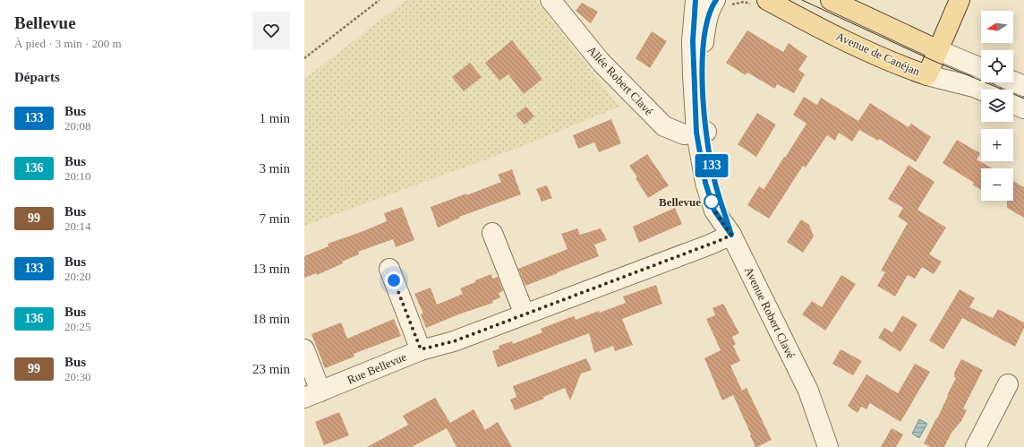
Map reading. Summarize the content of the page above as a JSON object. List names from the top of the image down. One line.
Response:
{"streets":{"main road":["Avenue de Canéjan"],"street":["Allée Robert Clavé","Avenue Robert Clavé","Rue Bellevue"]},"crossings":[["Allée Robert Clavé","Avenue Robert Clavé"],["Avenue Robert Clavé","Rue Bellevue"]],"places":["Bellevue"],"lines":["bus line 133"],"north":"left","page":{"heading":[["Bellevue","À pied · 3 min · 200 m"],"Départs"],"on_map":"133","map_buttons":["+","−"],"list":[{"mark":"133","name":"Bus","note":"20:08","value":"1 min"},{"mark":"136","name":"Bus","note":"20:10","value":"3 min"},{"mark":"99","name":"Bus","note":"20:14","value":"7 min"},{"mark":"133","name":"Bus","note":"20:20","value":"13 min"},{"mark":"136","name":"Bus","note":"20:25","value":"18 min"},{"mark":"99","name":"Bus","note":"20:30","value":"23 min"}]}}
